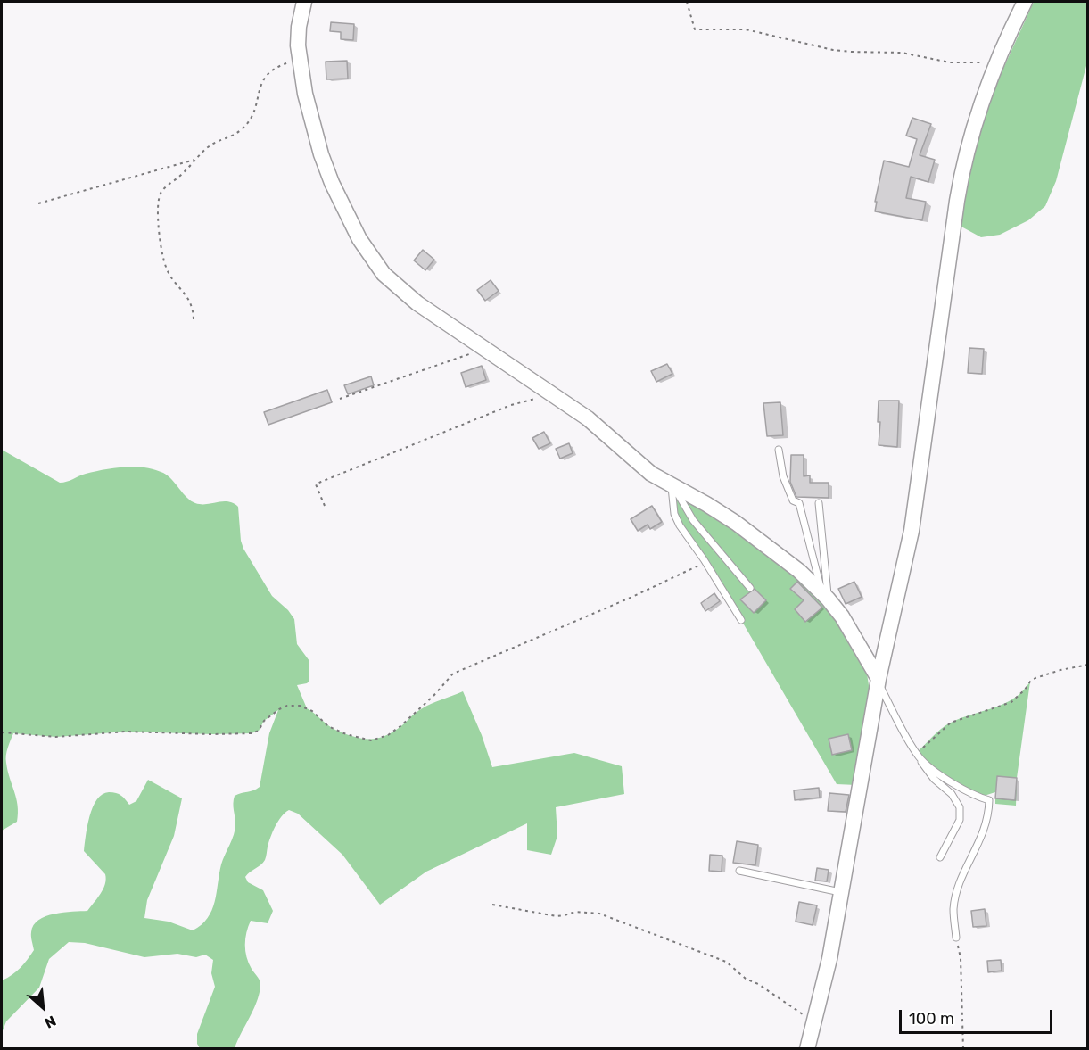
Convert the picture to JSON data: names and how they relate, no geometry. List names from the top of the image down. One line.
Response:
{"scale_bar":"100 m","north":"bottom right"}
